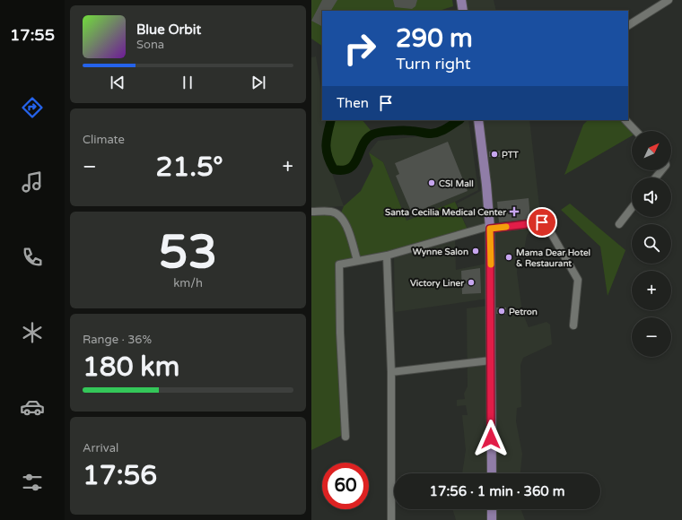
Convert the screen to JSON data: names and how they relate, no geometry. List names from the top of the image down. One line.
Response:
{"places":{"other":["PTT","CSI Mall","Wynne Salon","Mama Dear Hotel & Restaurant","Victory Liner","Petron"],"health":["Santa Cecilia Medical Center"]},"north":"top right","page":{"tabs":"17:55","turn":["290 m","Turn right"],"song":["Blue Orbit","Sona"],"then":"Then","tile":["Climate",["53","km/h"],["Range · 36%","180 km"],["Arrival","17:56"]],"map_buttons":["+","−"],"heat":["−","21.5°","+"],"limit":"60","trip":"17:56 · 1 min · 360 m"}}
